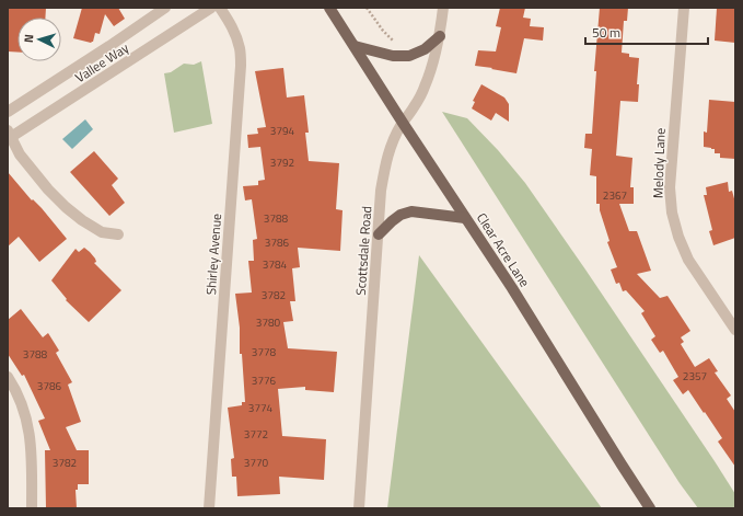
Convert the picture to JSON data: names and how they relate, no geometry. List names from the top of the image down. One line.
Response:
{"streets":{"main road":["Clear Acre Lane"],"street":["Vallee Way","Melody Lane","Scottsdale Road","Shirley Avenue"]},"crossings":[["Clear Acre Lane","Scottsdale Road"]],"house_numbers":["3794","3792","2367","3788","3786","3784","3782","3780","3778","3788","2357","3776","3786","3774","3772","3782","3770"],"scale_bar":"50 m","north":"left"}
